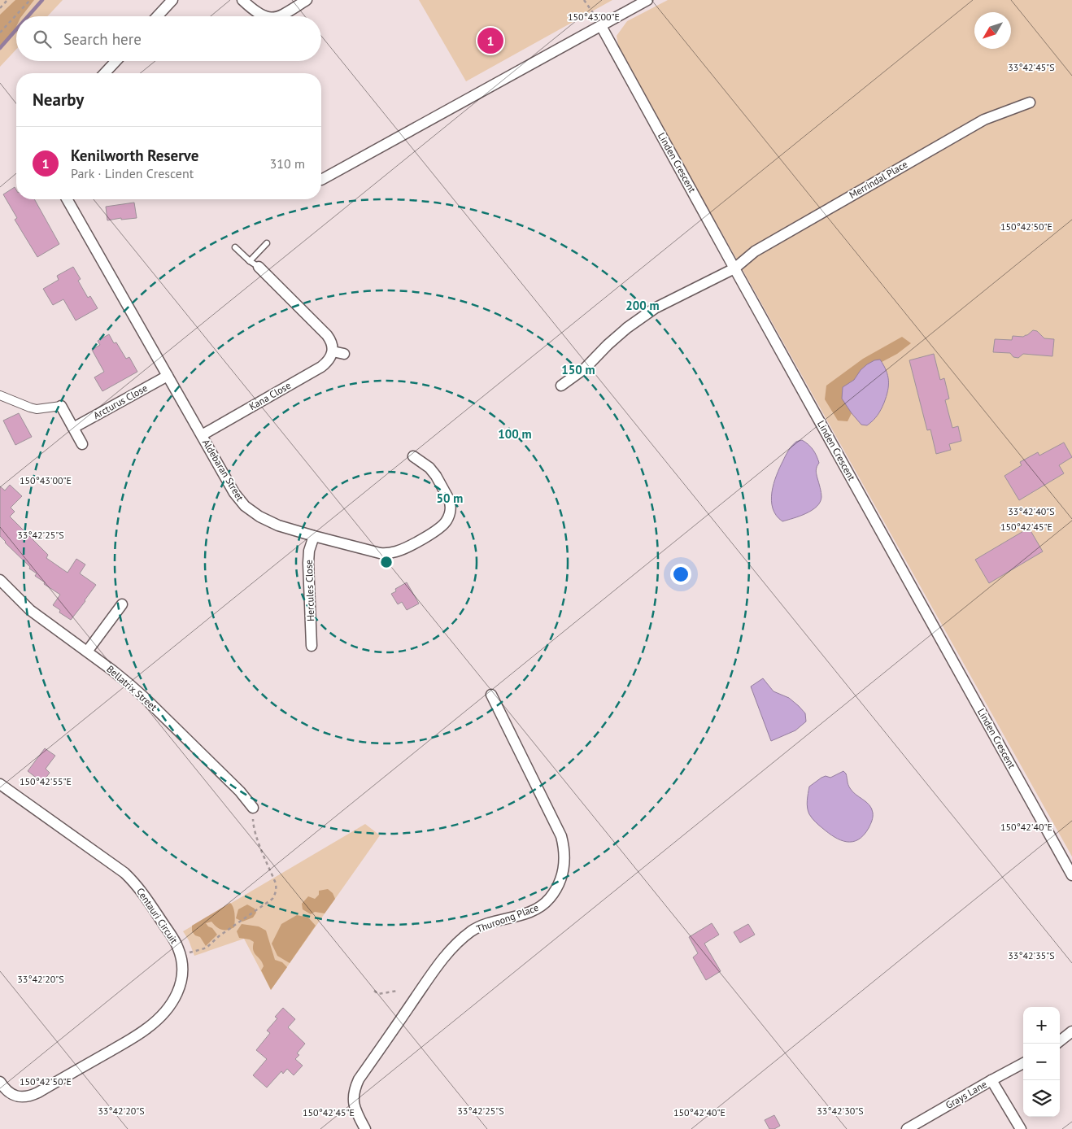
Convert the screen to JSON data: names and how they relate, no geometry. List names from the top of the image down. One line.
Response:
{"streets":{"street":["Linden Crescent","Merrindal Place","Kana Close","Arcturus Close","Aldebaran Street","Hercules Close","Bellatrix Street","Centauri Circuit","Thuroong Place","Grays Lane"]},"crossings":[["Linden Crescent","Merrindal Place"],["Kana Close","Aldebaran Street"],["Arcturus Close","Aldebaran Street"],["Aldebaran Street","Hercules Close"]],"north":"bottom left","page":{"search":"Search here","pins":"1","heading":"Nearby","list":[{"mark":"1","name":"Kenilworth Reserve","note":"Park · Linden Crescent","value":"310 m"}],"map_buttons":["+","−"]},"coordinates":["150°43'00\"E","33°42'45\"S","150°42'50\"E","33°42'40\"S","150°42'45\"E","33°42'25\"S","150°42'55\"E","150°42'40\"E","33°42'35\"S","33°42'20\"S","33°42'30\"S"],"rings":["200 m","150 m","100 m","50 m"]}
